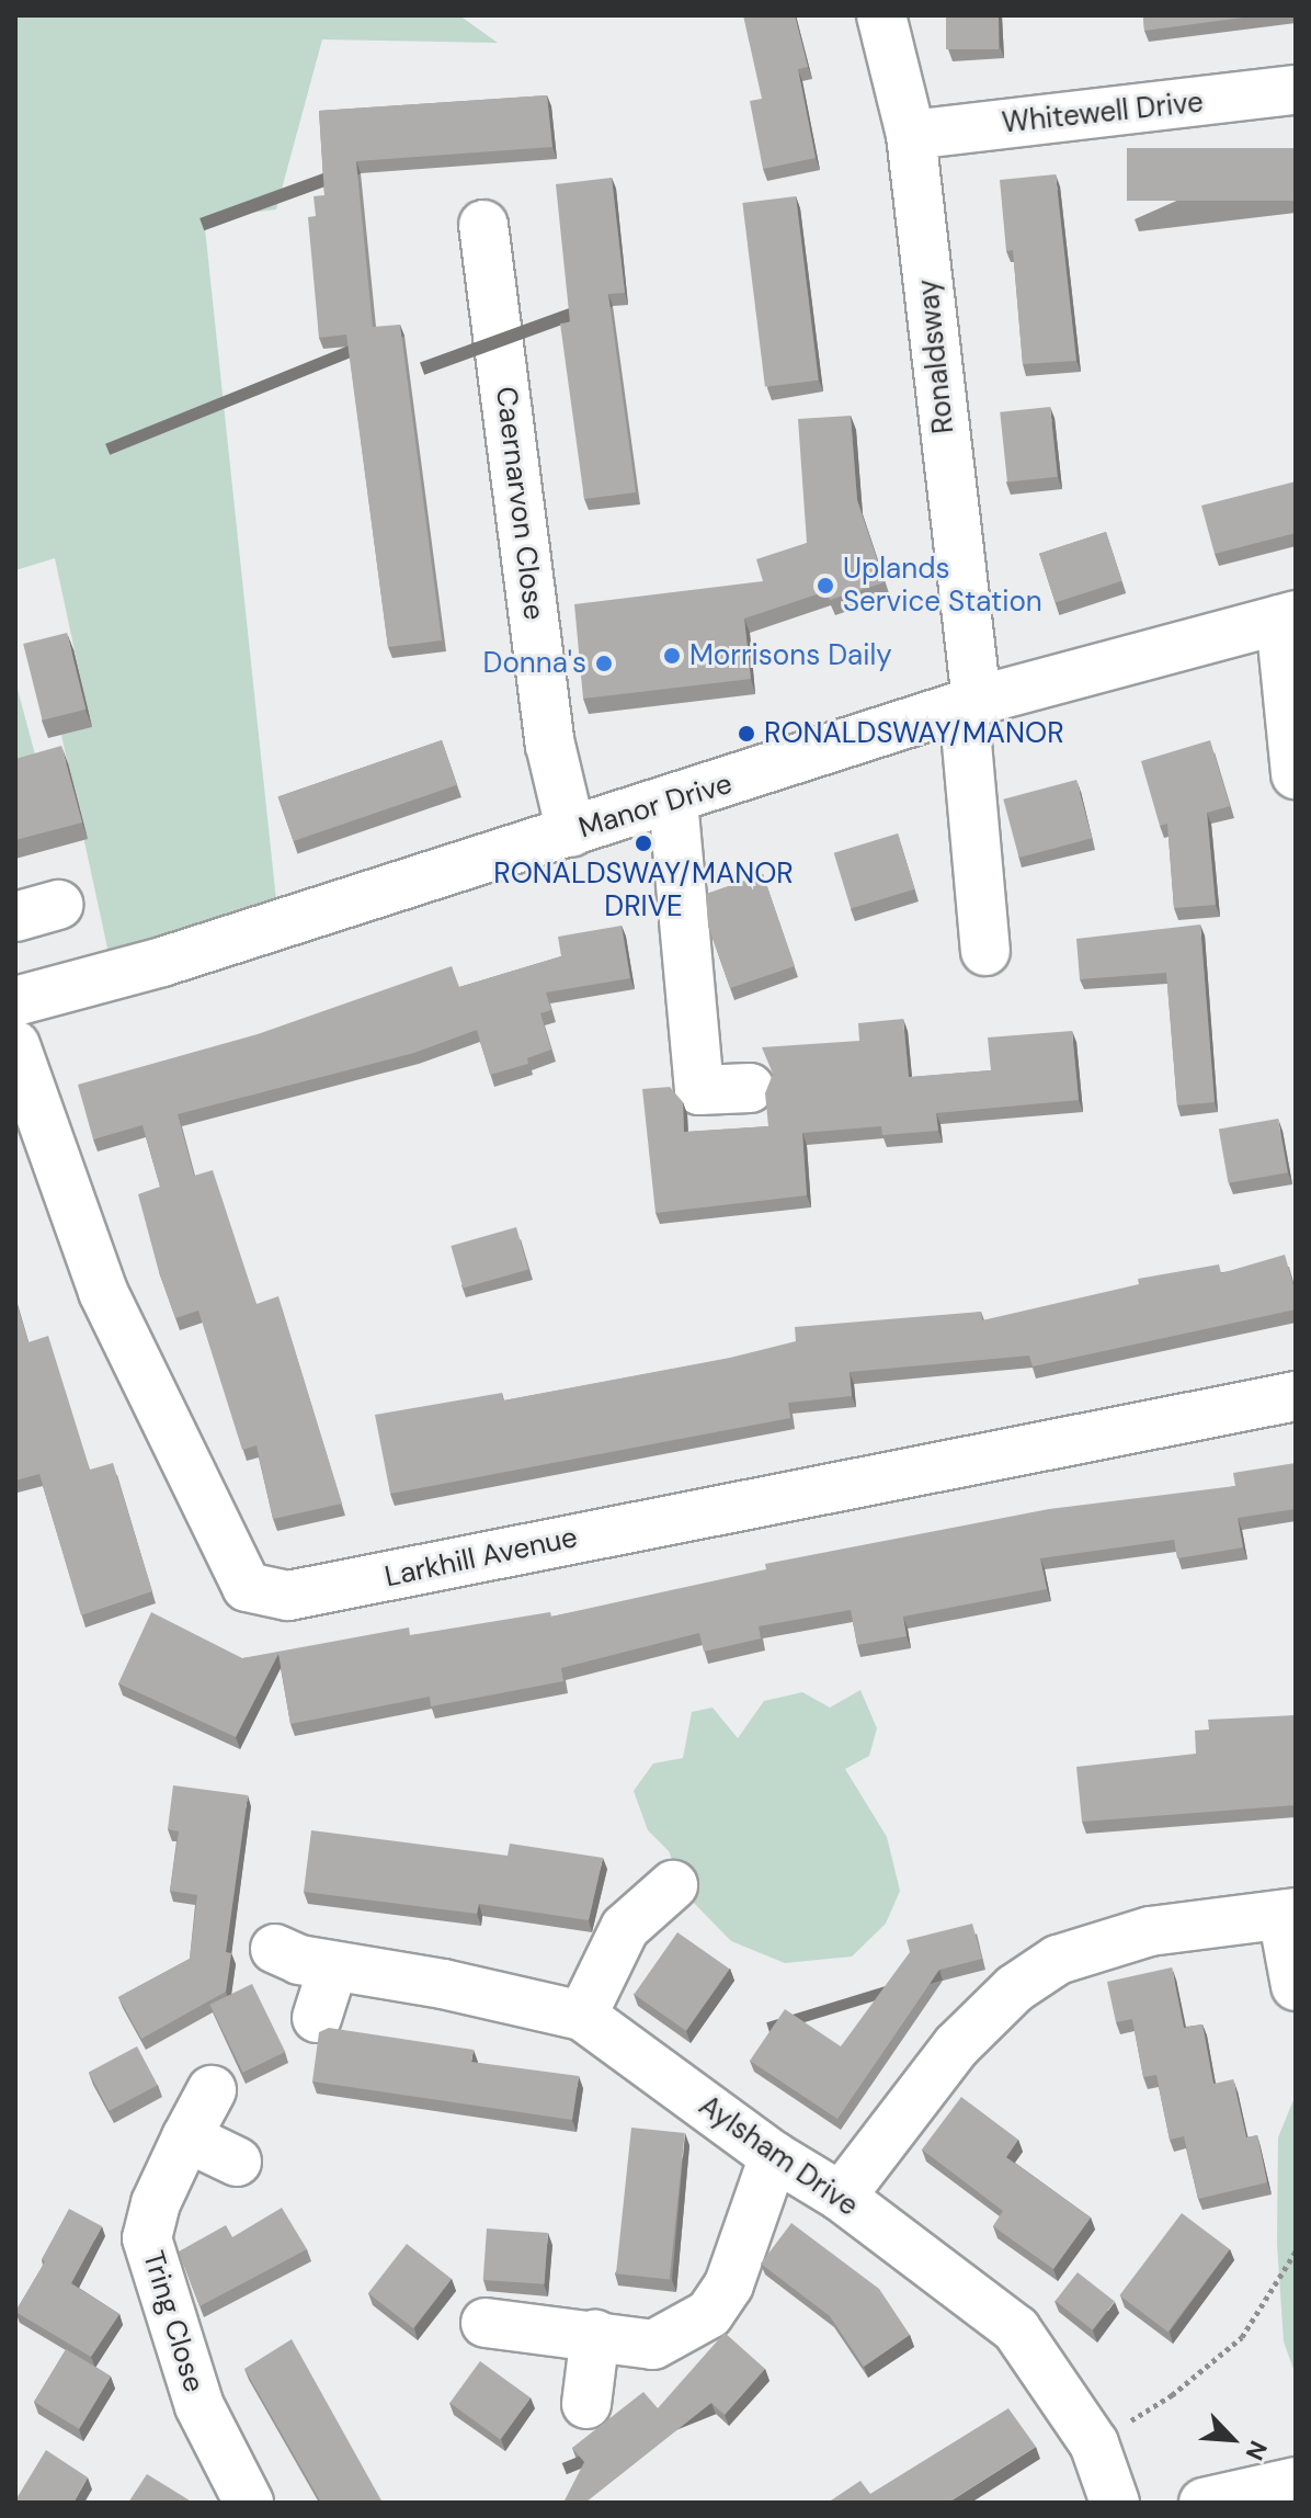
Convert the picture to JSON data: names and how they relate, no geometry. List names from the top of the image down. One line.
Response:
{"streets":{"street":["Whitewell Drive","Ronaldsway","Caernarvon Close","Manor Drive","Larkhill Avenue","Aylsham Drive","Tring Close"]},"crossings":[["Whitewell Drive","Ronaldsway"],["Ronaldsway","Manor Drive"],["Caernarvon Close","Manor Drive"]],"places":["Uplands Service Station","Morrisons Daily","Donna's","RONALDSWAY/MANOR","RONALDSWAY/MANOR DRIVE"],"north":"bottom right"}
